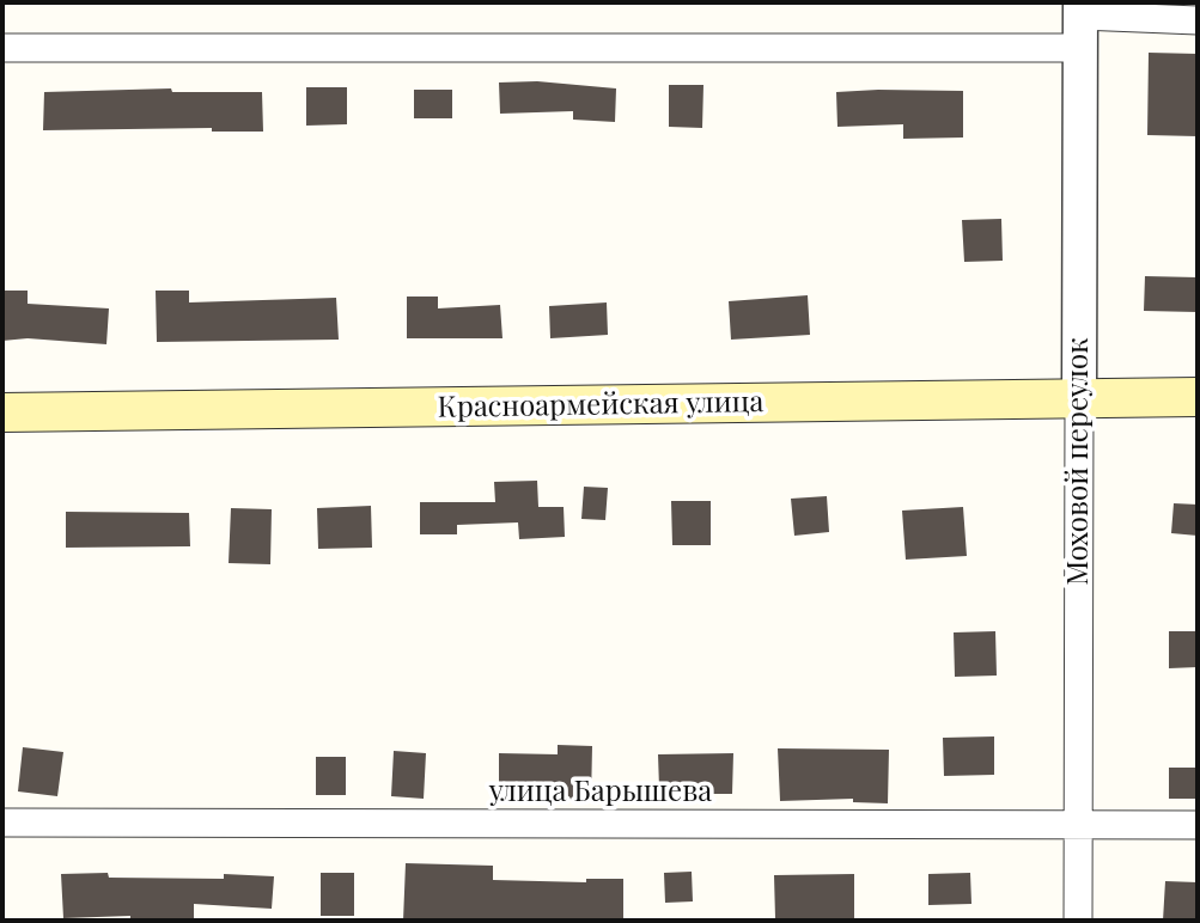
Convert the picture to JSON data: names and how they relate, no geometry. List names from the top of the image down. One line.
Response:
{"streets":{"main road":["Красноармейская улица"],"street":["Моховой переулок","улица Барышева"]},"crossings":[["Красноармейская улица","Моховой переулок"],["Моховой переулок","улица Барышева"]]}
